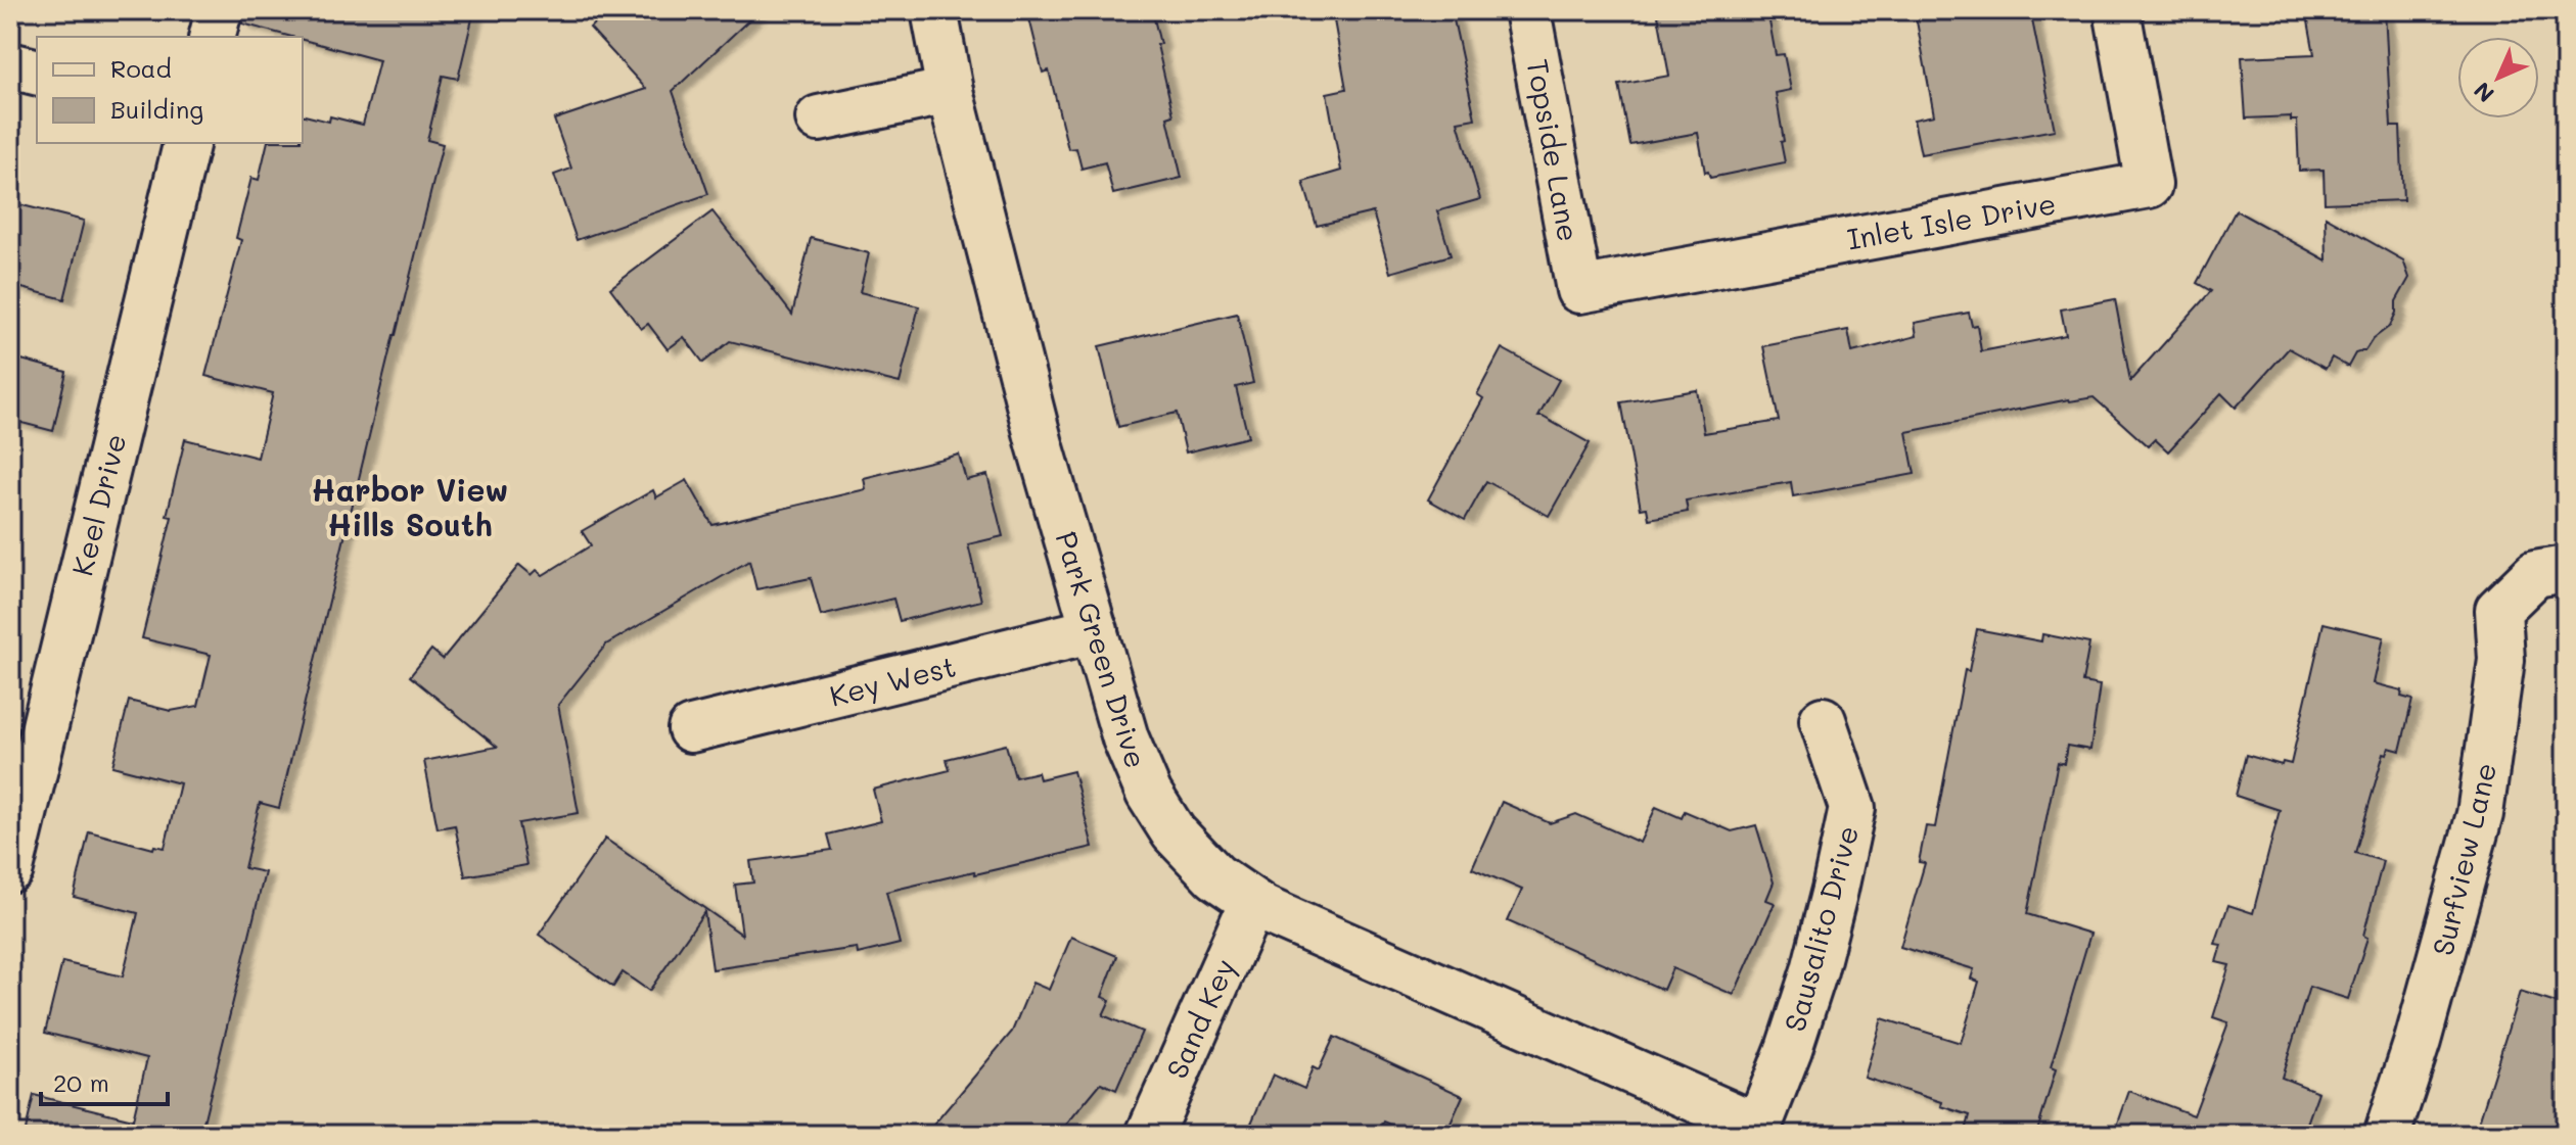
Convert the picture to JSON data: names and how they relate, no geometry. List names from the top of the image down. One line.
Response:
{"streets":{"street":["Topside Lane","Inlet Isle Drive","Keel Drive","Park Green Drive","Key West","Surfview Lane","Sausalito Drive","Sand Key"]},"crossings":[["Topside Lane","Inlet Isle Drive"],["Park Green Drive","Key West"],["Park Green Drive","Sausalito Drive"],["Park Green Drive","Sand Key"]],"districts":["Harbor View Hills South"],"legend":["Road","Building"],"scale_bar":"20 m","north":"bottom left"}
